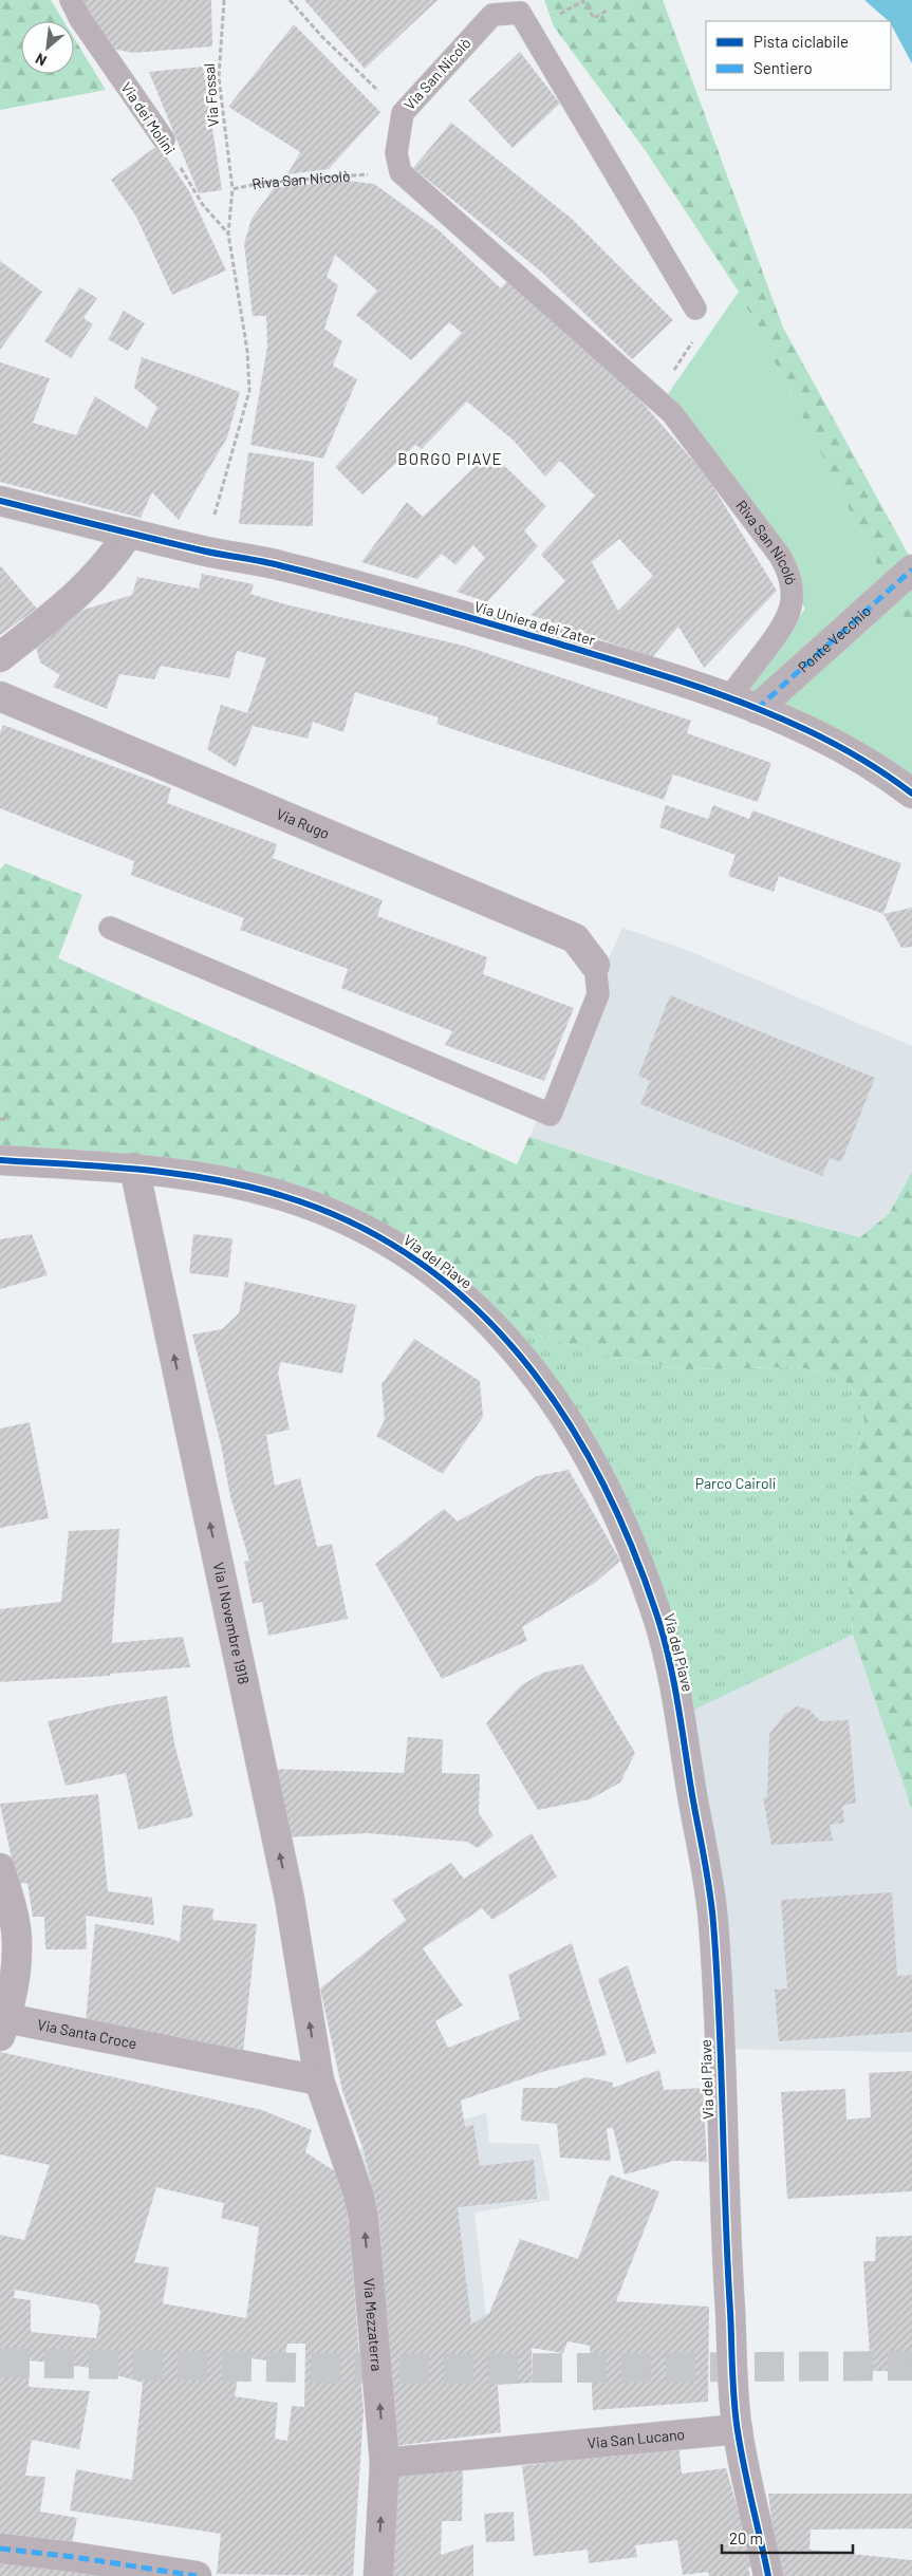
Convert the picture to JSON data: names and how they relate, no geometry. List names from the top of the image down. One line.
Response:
{"streets":{"street":["Via Uniera dei Zater","Ponte Vecchio","Via Rugo","Via del Piave","Via I Novembre 1918","Via Santa Croce","Via Mezzaterra","Via San Lucano"],"lane":["Via San Nicolò","Via dei Molini","Riva San Nicolò"],"path":["Via Fossal"]},"crossings":[["Via San Nicolò","Riva San Nicolò"],["Via Fossal","Riva San Nicolò"],["Via dei Molini","Riva San Nicolò"],["Riva San Nicolò","Via Uniera dei Zater"],["Via Uniera dei Zater","Ponte Vecchio"],["Via del Piave","Via I Novembre 1918"],["Via del Piave","Via San Lucano"],["Via I Novembre 1918","Via Santa Croce"],["Via I Novembre 1918","Via Mezzaterra"],["Via Santa Croce","Via Mezzaterra"],["Via Mezzaterra","Via San Lucano"]],"one_way":["Via I Novembre 1918","Via Mezzaterra"],"districts":["BORGO PIAVE"],"parks":["Parco Cairoli"],"legend":["Pista ciclabile","Sentiero"],"scale_bar":"20 m","north":"bottom left"}
